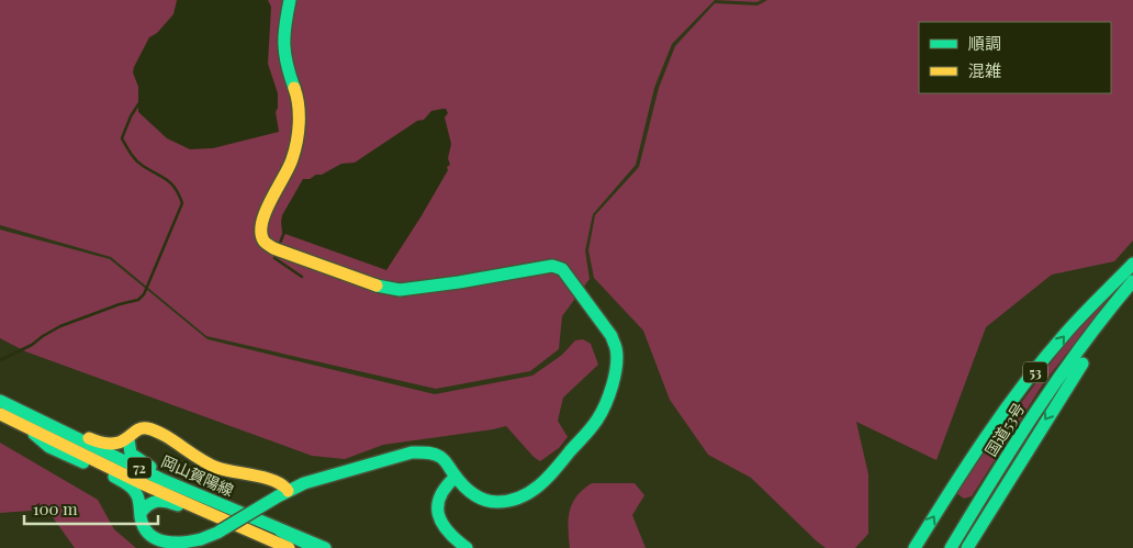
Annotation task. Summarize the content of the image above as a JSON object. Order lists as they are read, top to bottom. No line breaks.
{"streets":{"main road":["53","国道53号","72","岡山賀陽線"]},"crossings":[["72","岡山賀陽線"]],"legend":["順調","混雑"],"scale_bar":"100 m"}
